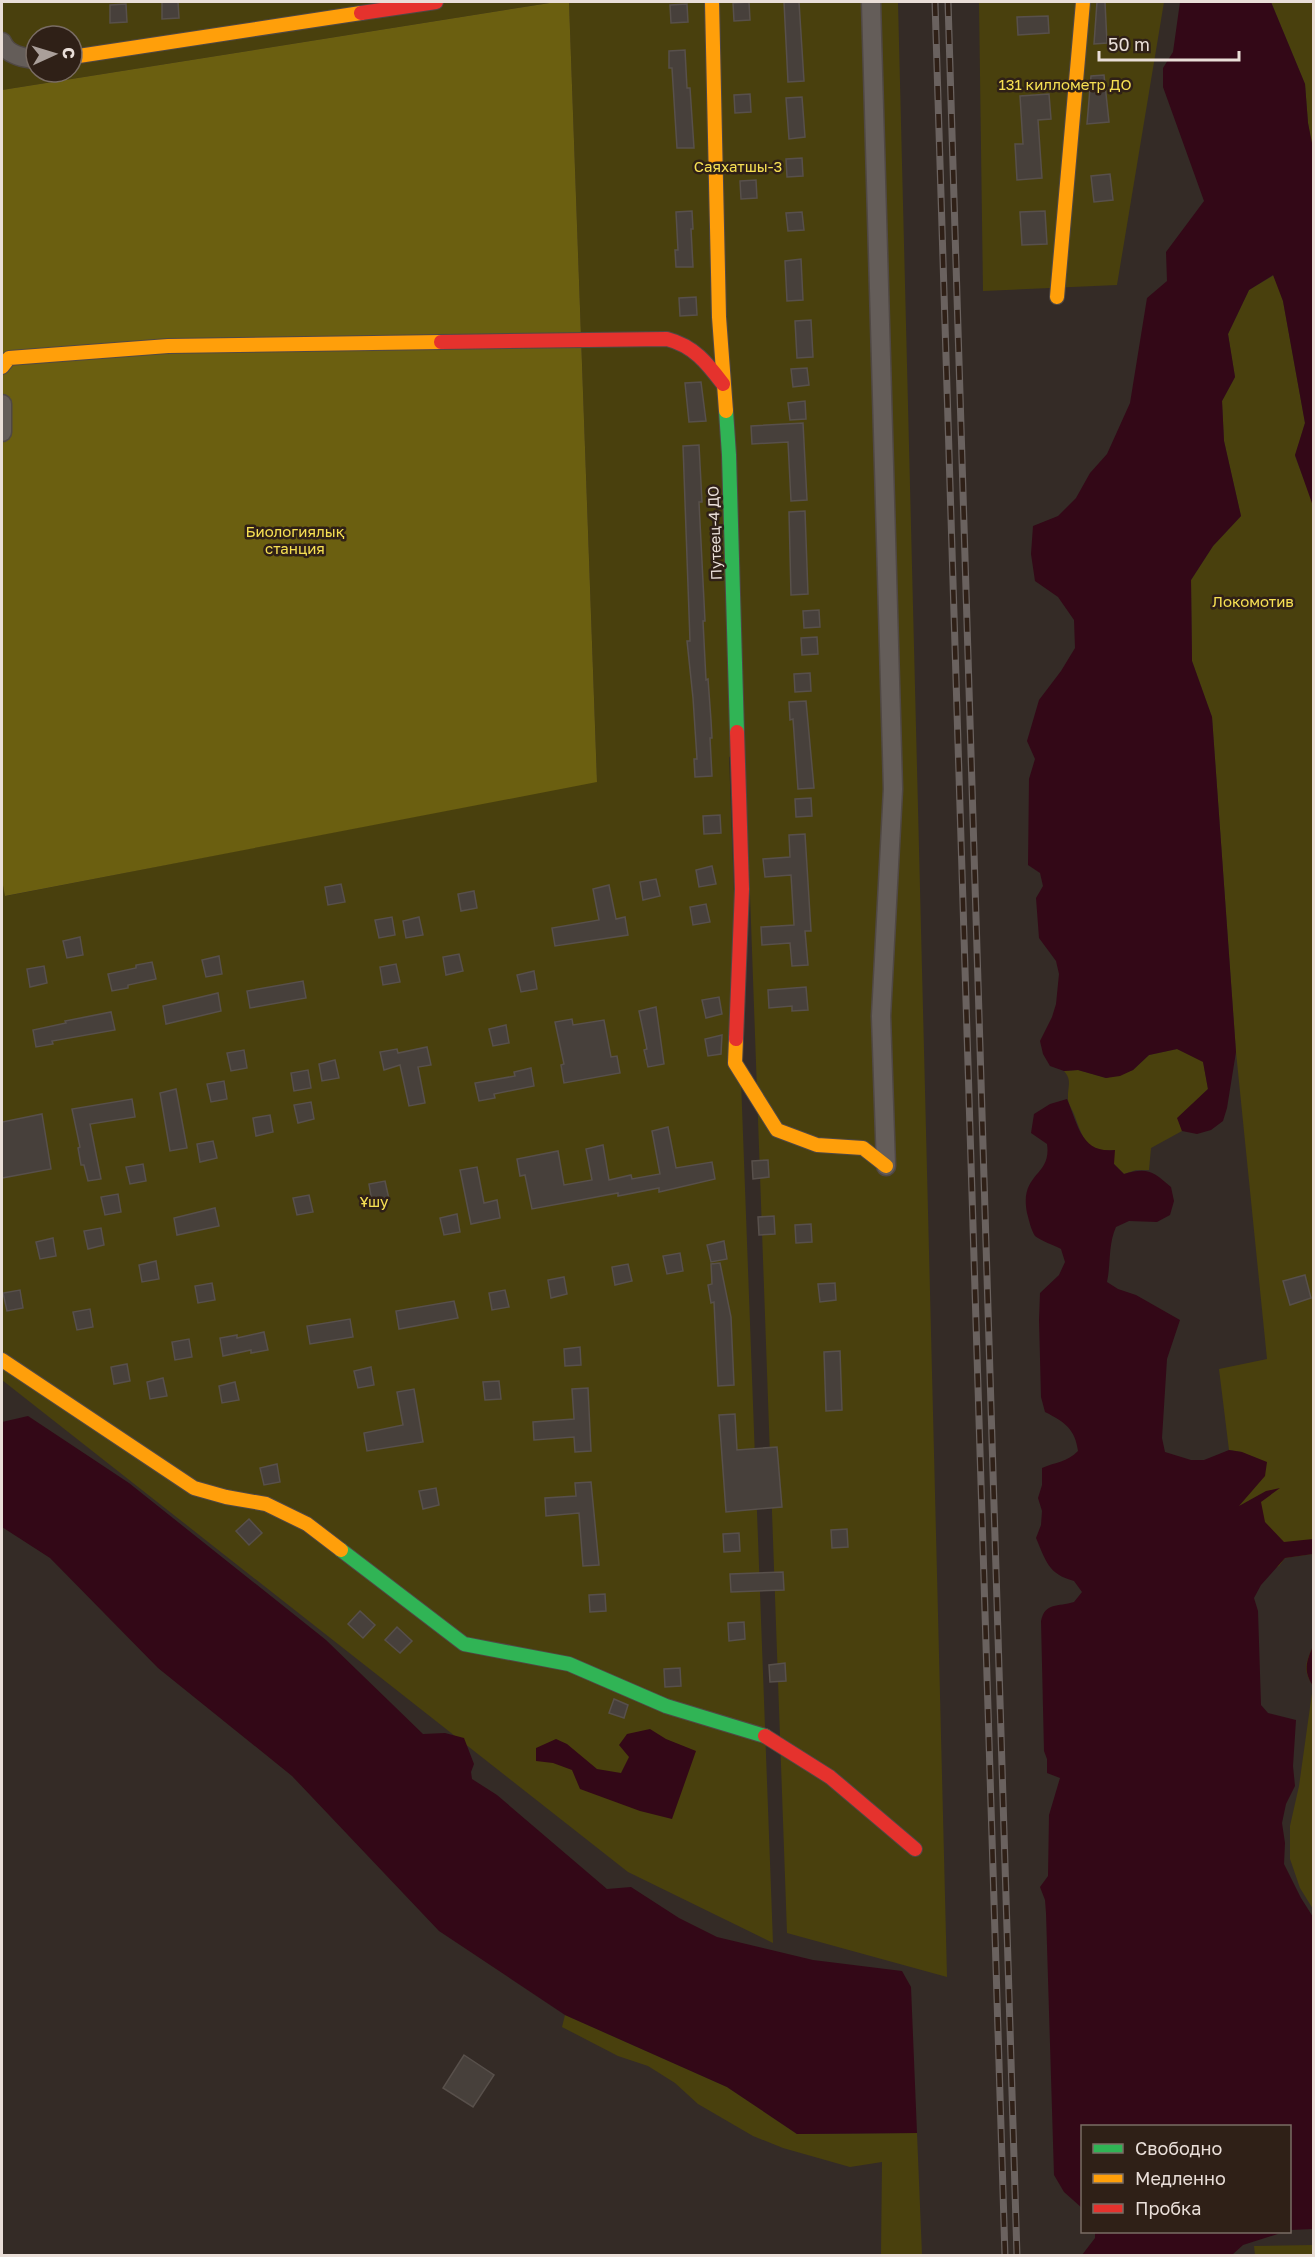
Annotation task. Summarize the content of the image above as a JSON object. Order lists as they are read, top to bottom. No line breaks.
{"streets":{"street":["Путеец-4 ДО"]},"parks":["131 киллометр ДО","Саяхатшы-3","Биологиялық станция","Локомотив","Ұшу"],"legend":["Свободно","Медленно","Пробка"],"scale_bar":"50 m","north":"right"}
